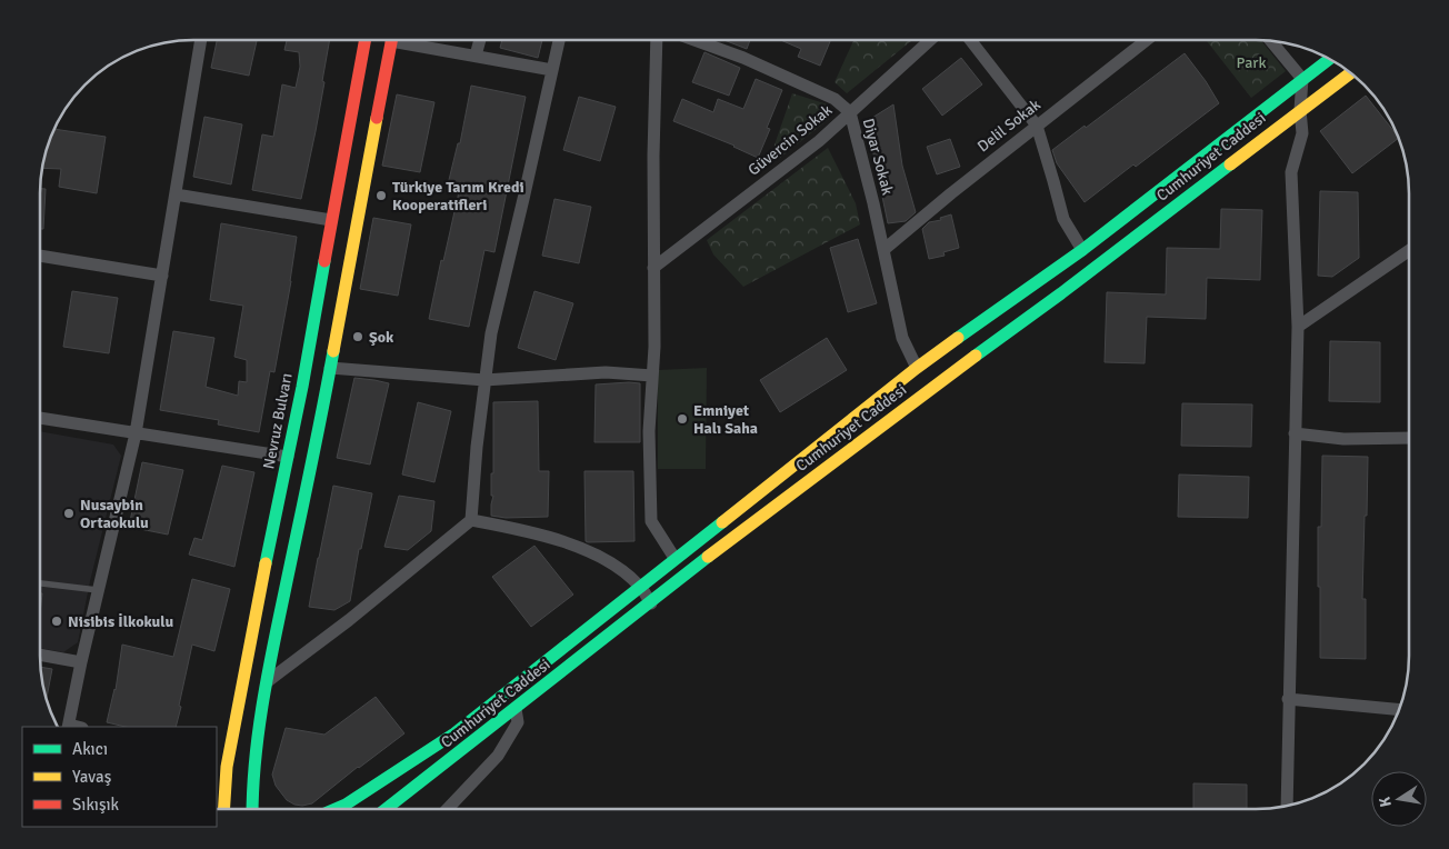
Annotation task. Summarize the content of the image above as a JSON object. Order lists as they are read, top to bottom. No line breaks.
{"streets":{"main road":["Cumhuriyet Caddesi","Nevruz Bulvarı"],"street":["Delil Sokak","Güvercin Sokak","Diyar Sokak"]},"crossings":[["Delil Sokak","Diyar Sokak"],["Güvercin Sokak","Diyar Sokak"]],"parks":["Park"],"places":["Türkiye Tarım Kredi Kooperatifleri","Şok","Emniyet Halı Saha","Nusaybin Ortaokulu","Nisibis İlkokulu"],"legend":["Akıcı","Yavaş","Sıkışık"],"north":"left"}
